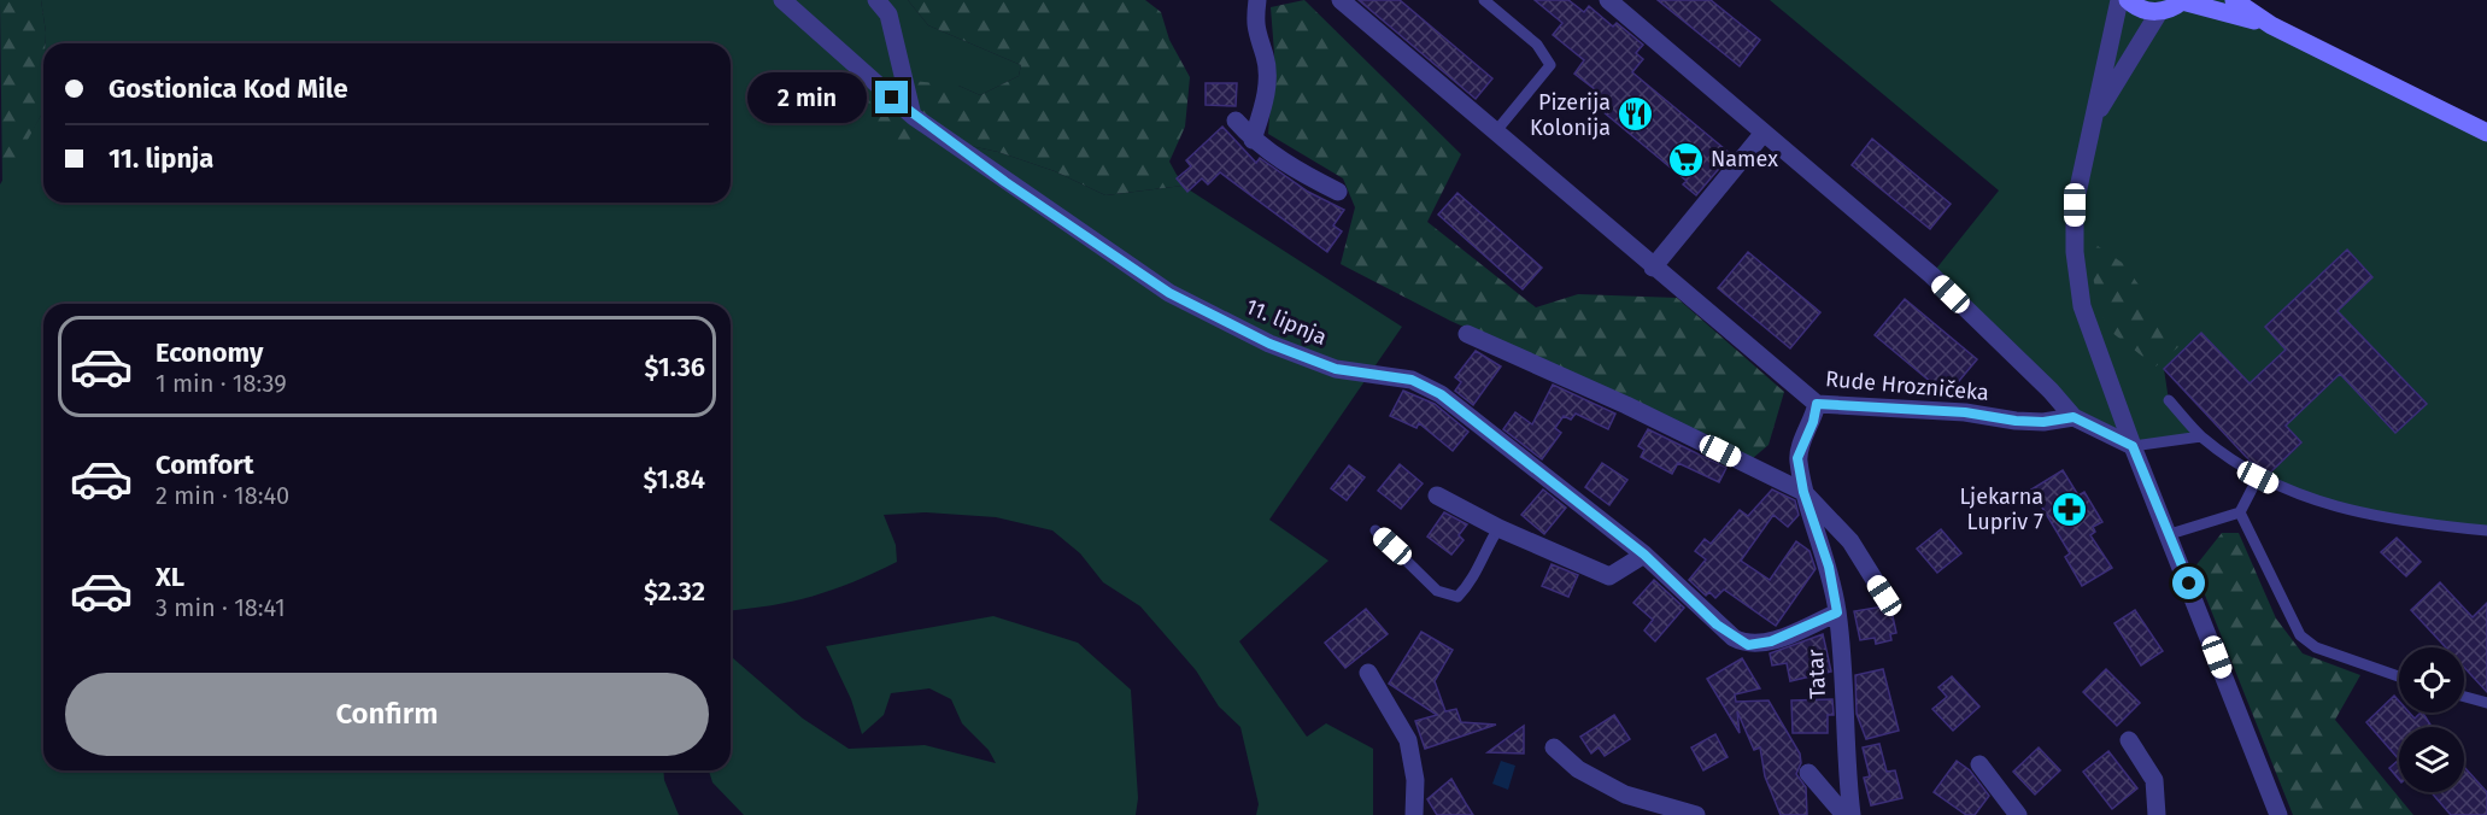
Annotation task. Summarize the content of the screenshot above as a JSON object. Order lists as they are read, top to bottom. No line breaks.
{"streets":{"street":["11. lipnja","Rude Hrozničeka","Tatar"]},"crossings":[["11. lipnja","Tatar"],["Rude Hrozničeka","Tatar"]],"places":{"restaurant":["Pizerija Kolonija"],"supermarket":["Namex"],"pharmacy":["Ljekarna Lupriv 7"]},"page":{"banner":["Gostionica Kod Mile","11. lipnja"],"bubble":"2 min","list":[{"name":"Economy","note":"1 min · 18:39","value":"$1.36"},{"name":"Comfort","note":"2 min · 18:40","value":"$1.84"},{"name":"XL","note":"3 min · 18:41","value":"$2.32"}],"buttons":"Confirm"}}
